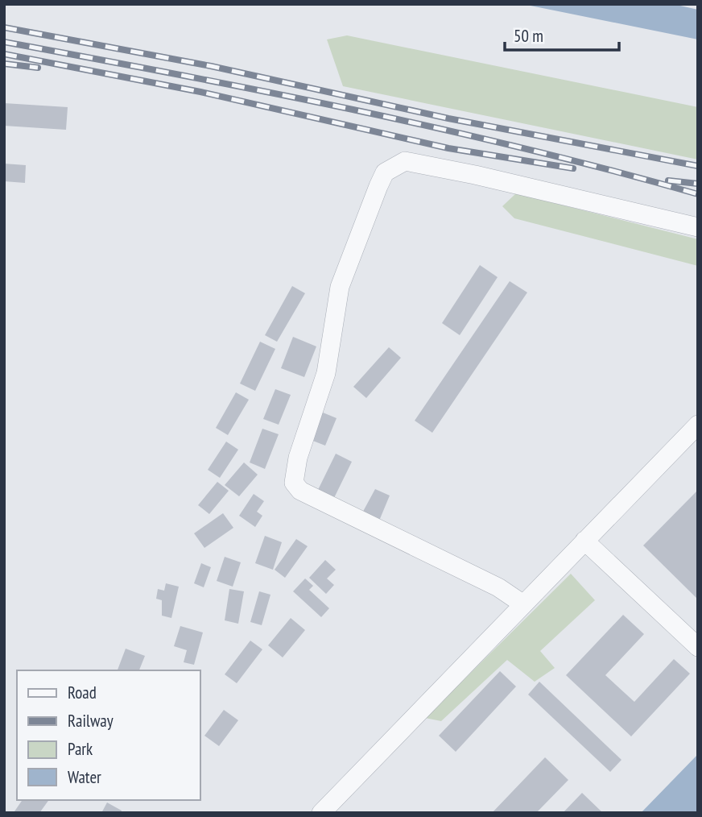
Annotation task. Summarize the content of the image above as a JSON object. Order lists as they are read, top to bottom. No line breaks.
{"legend":["Road","Railway","Park","Water"],"scale_bar":"50 m"}
